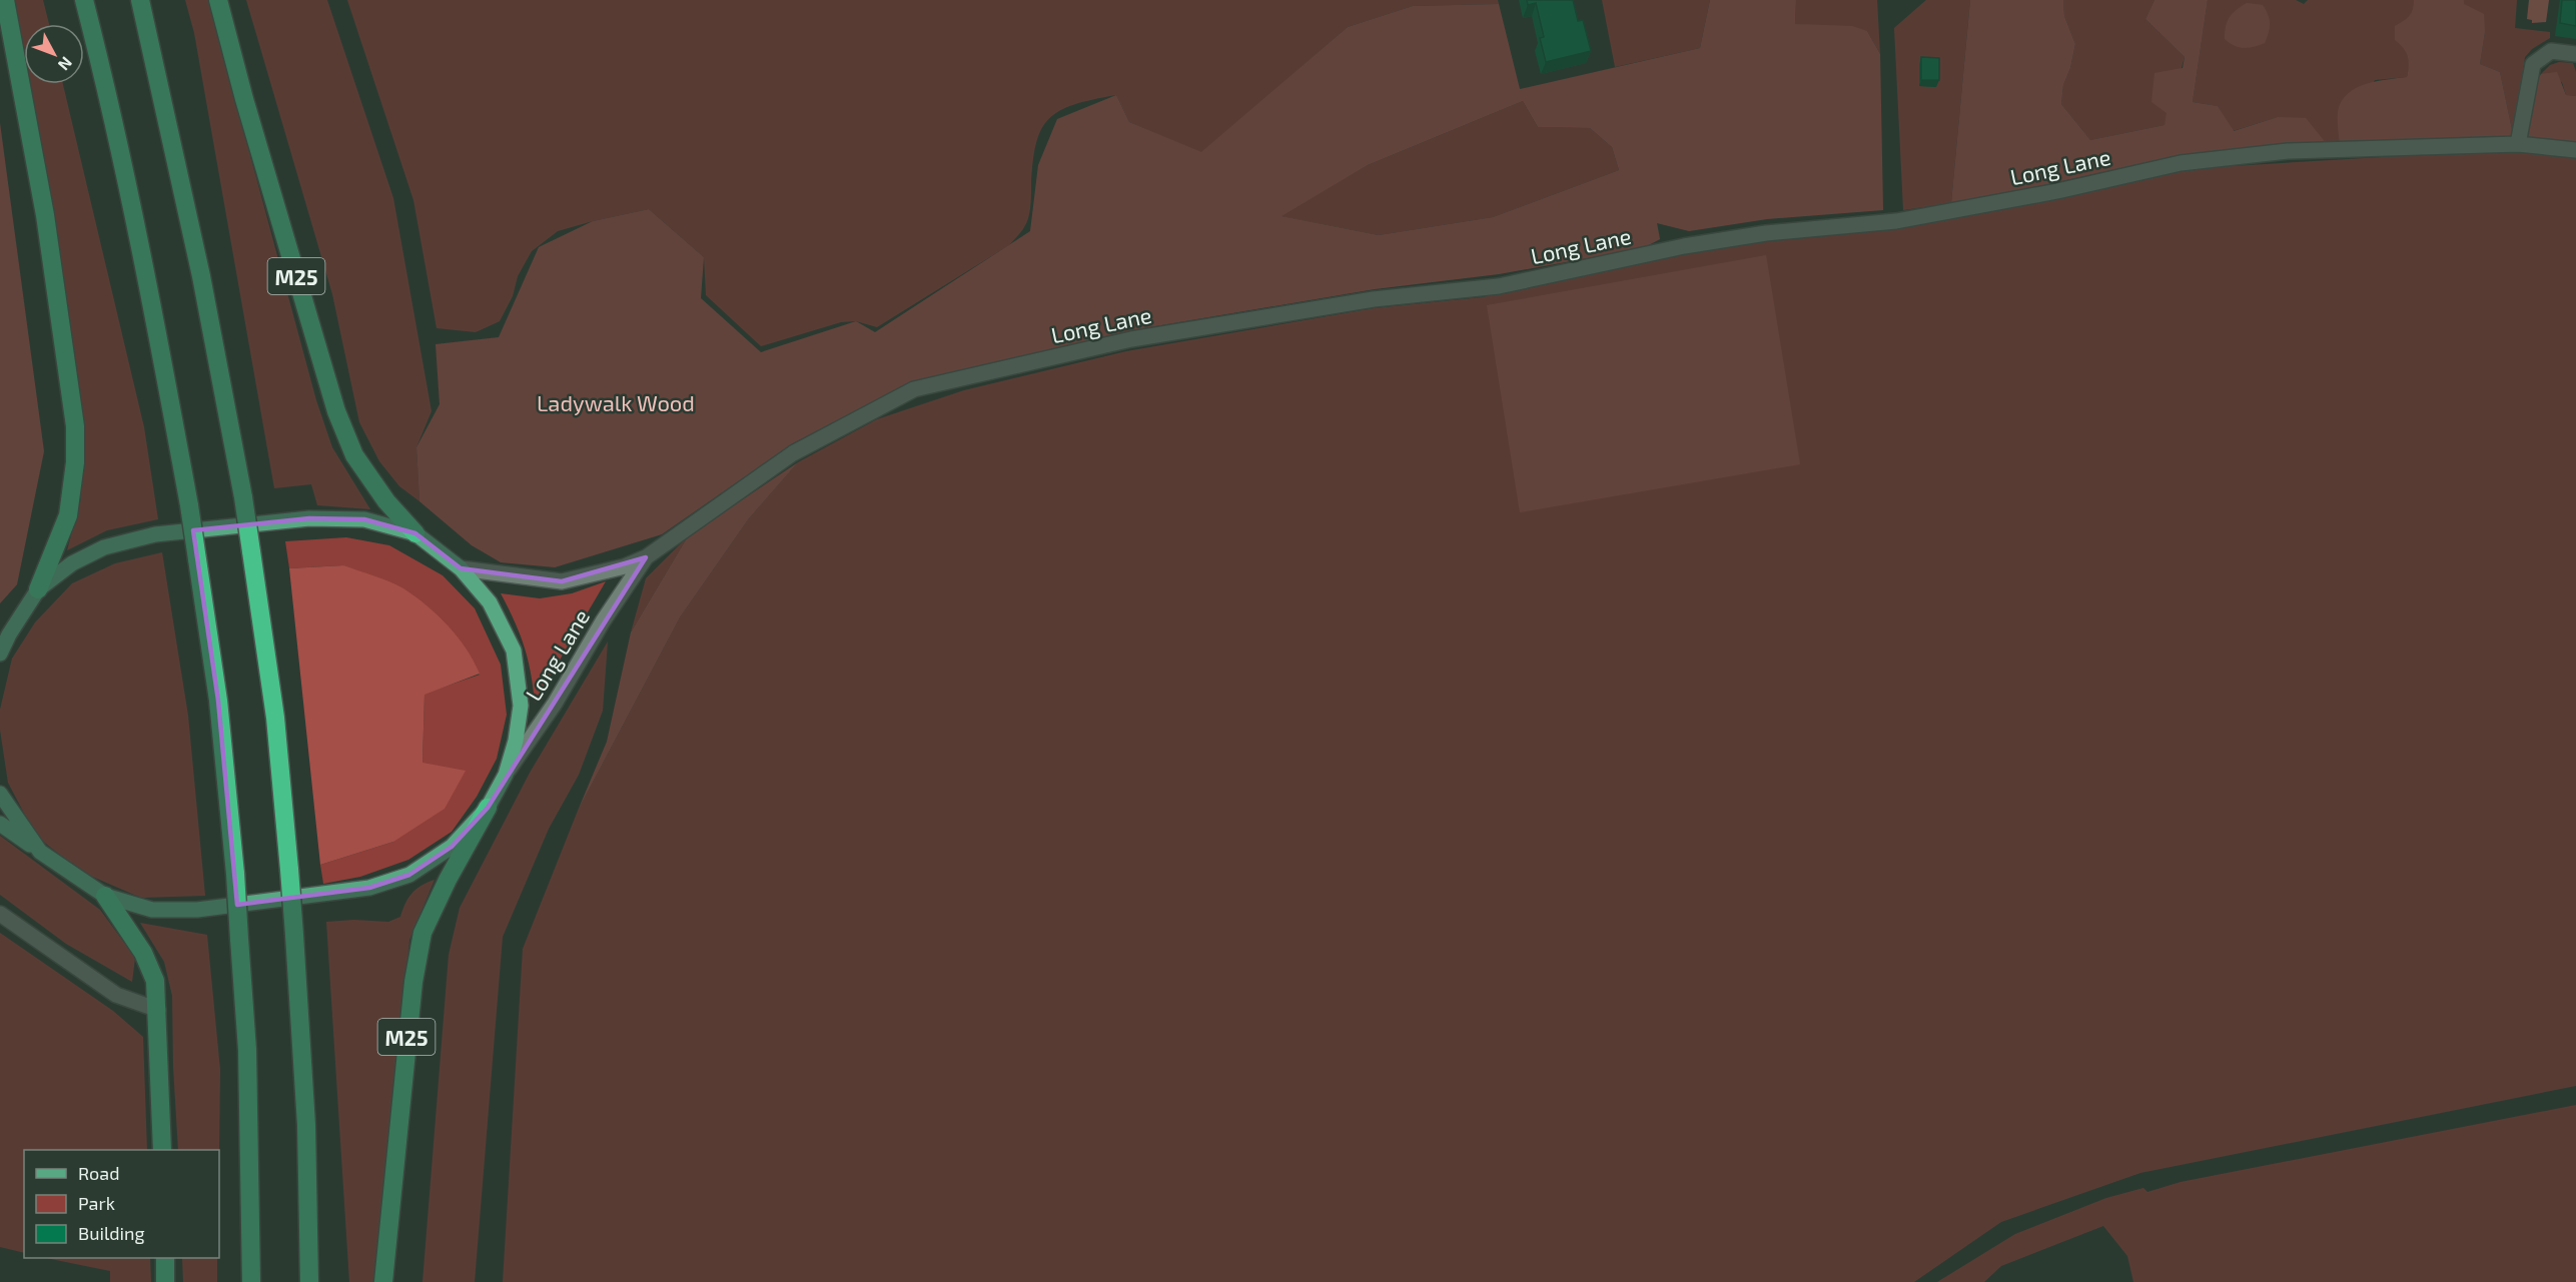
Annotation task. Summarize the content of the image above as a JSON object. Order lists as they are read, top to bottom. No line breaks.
{"streets":{"highway":["M25"],"street":["Long Lane"]},"parks":["Ladywalk Wood"],"legend":["Road","Park","Building"],"north":"bottom right"}
